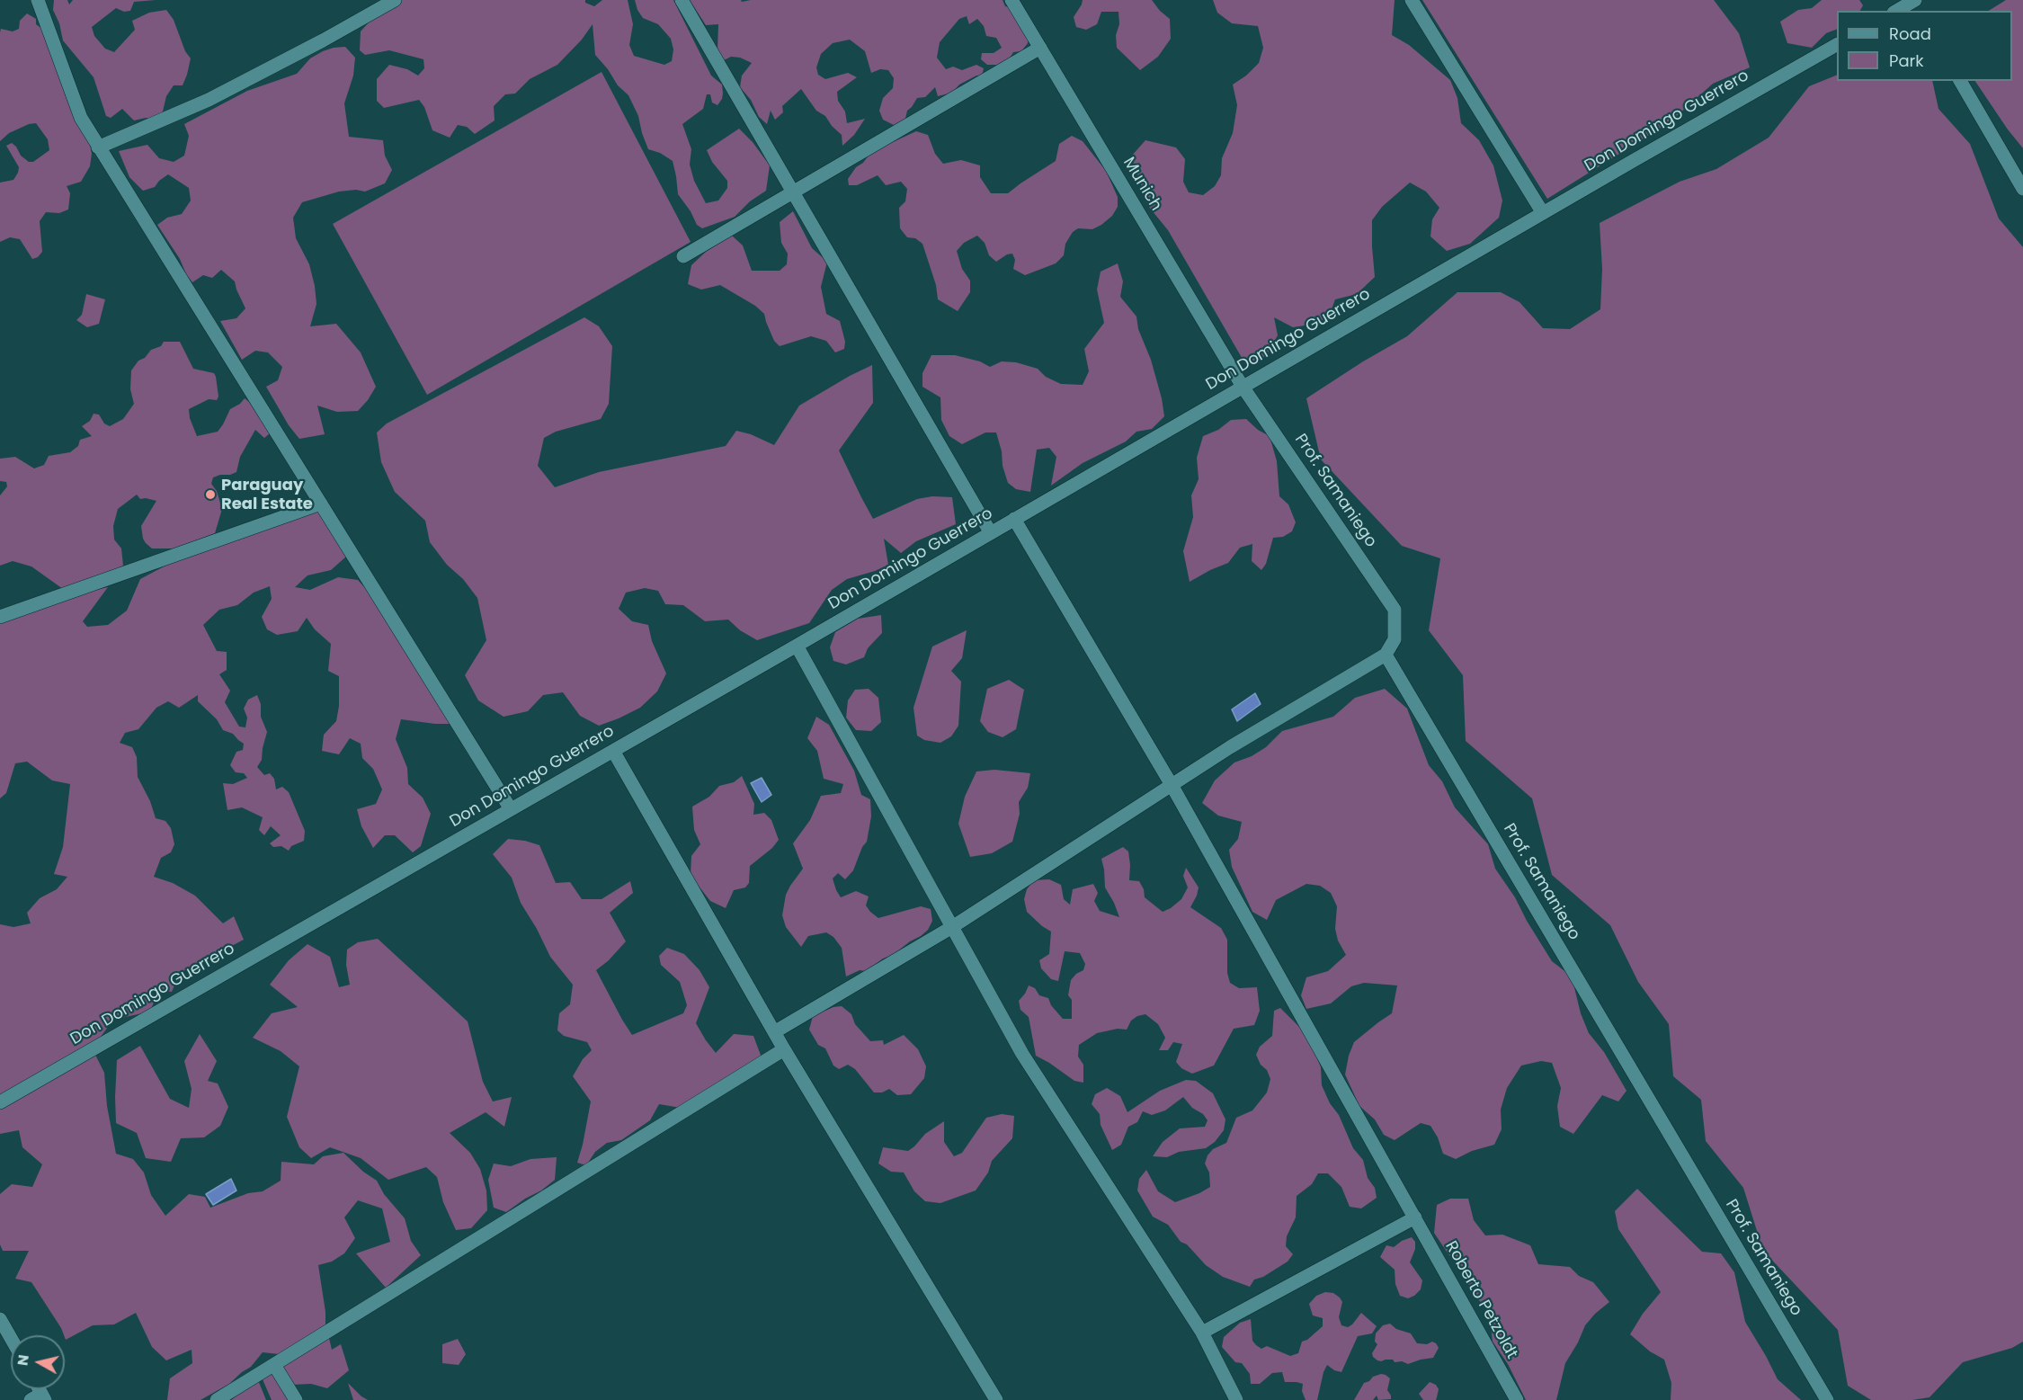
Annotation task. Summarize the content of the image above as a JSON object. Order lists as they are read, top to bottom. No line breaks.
{"streets":{"street":["Don Domingo Guerrero","Munich","Prof. Samaniego","Roberto Petzoldt"]},"crossings":[["Don Domingo Guerrero","Munich"],["Don Domingo Guerrero","Prof. Samaniego"],["Don Domingo Guerrero","Roberto Petzoldt"],["Munich","Prof. Samaniego"]],"places":["Paraguay Real Estate"],"legend":["Road","Park"],"north":"left"}
